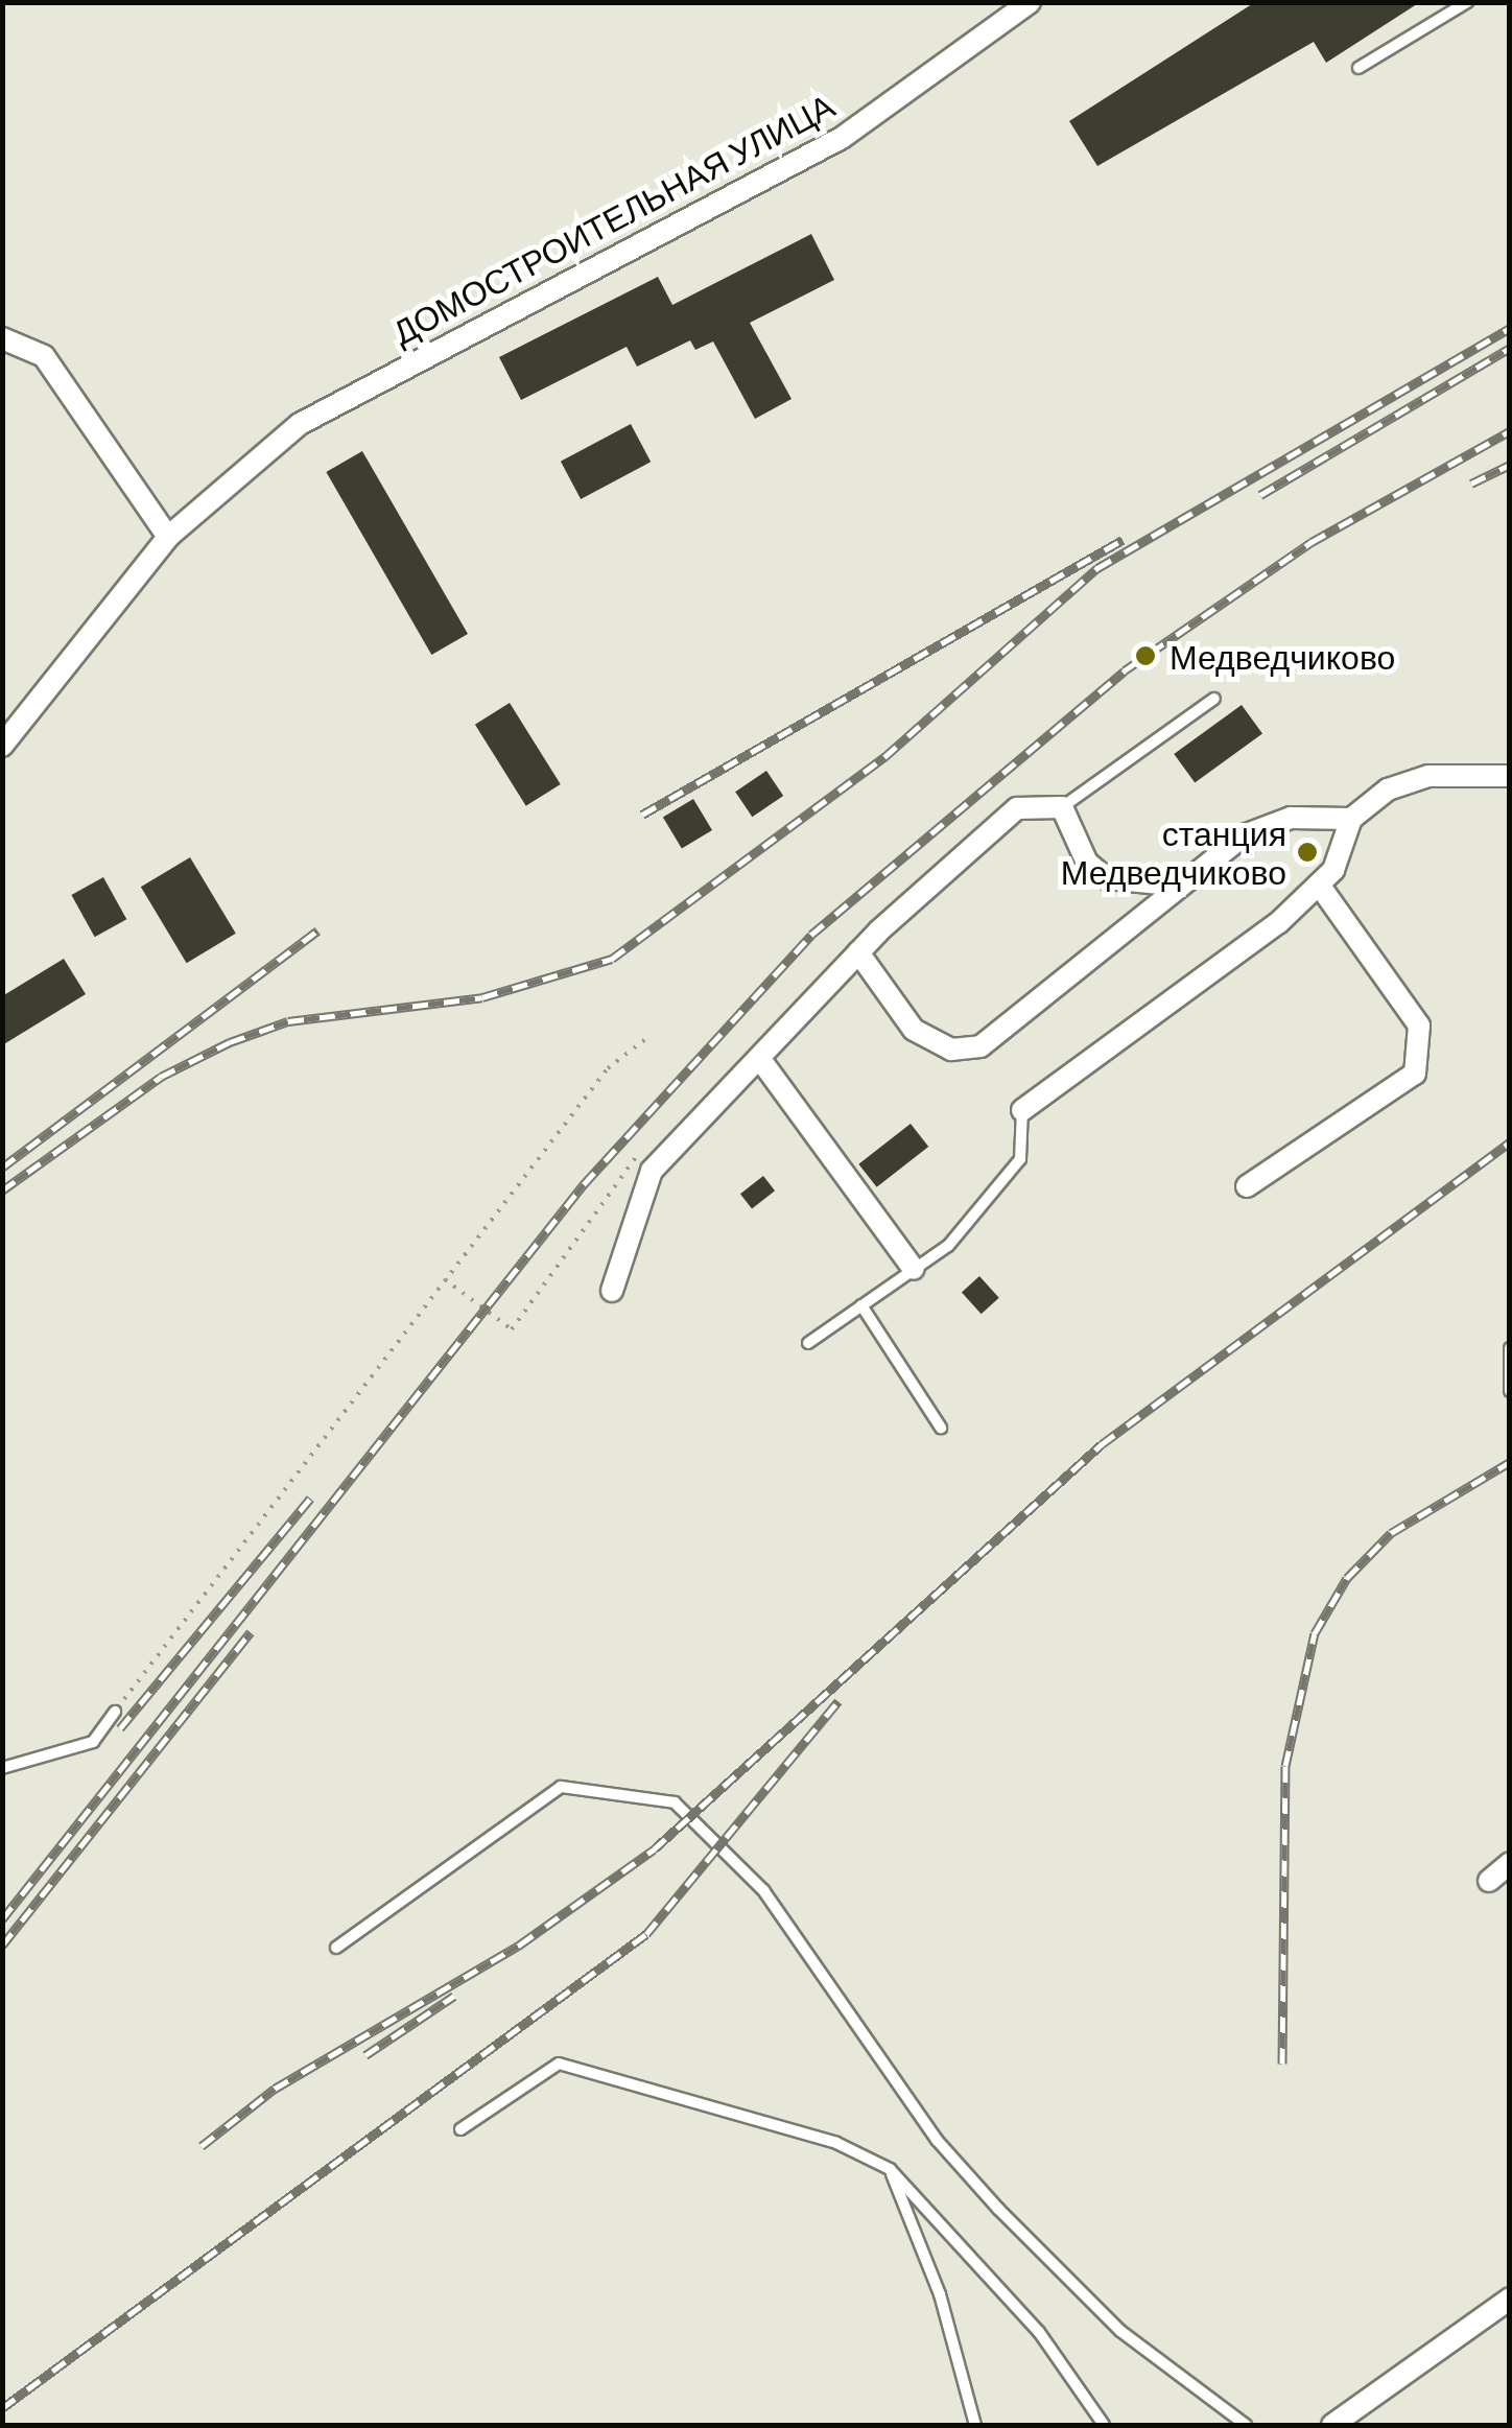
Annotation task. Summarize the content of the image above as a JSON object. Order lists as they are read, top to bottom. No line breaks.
{"streets":{"street":["ДОМОСТРОИТЕЛЬНАЯ УЛИЦА"]},"places":["Медведчиково","станция Медведчиково"]}
